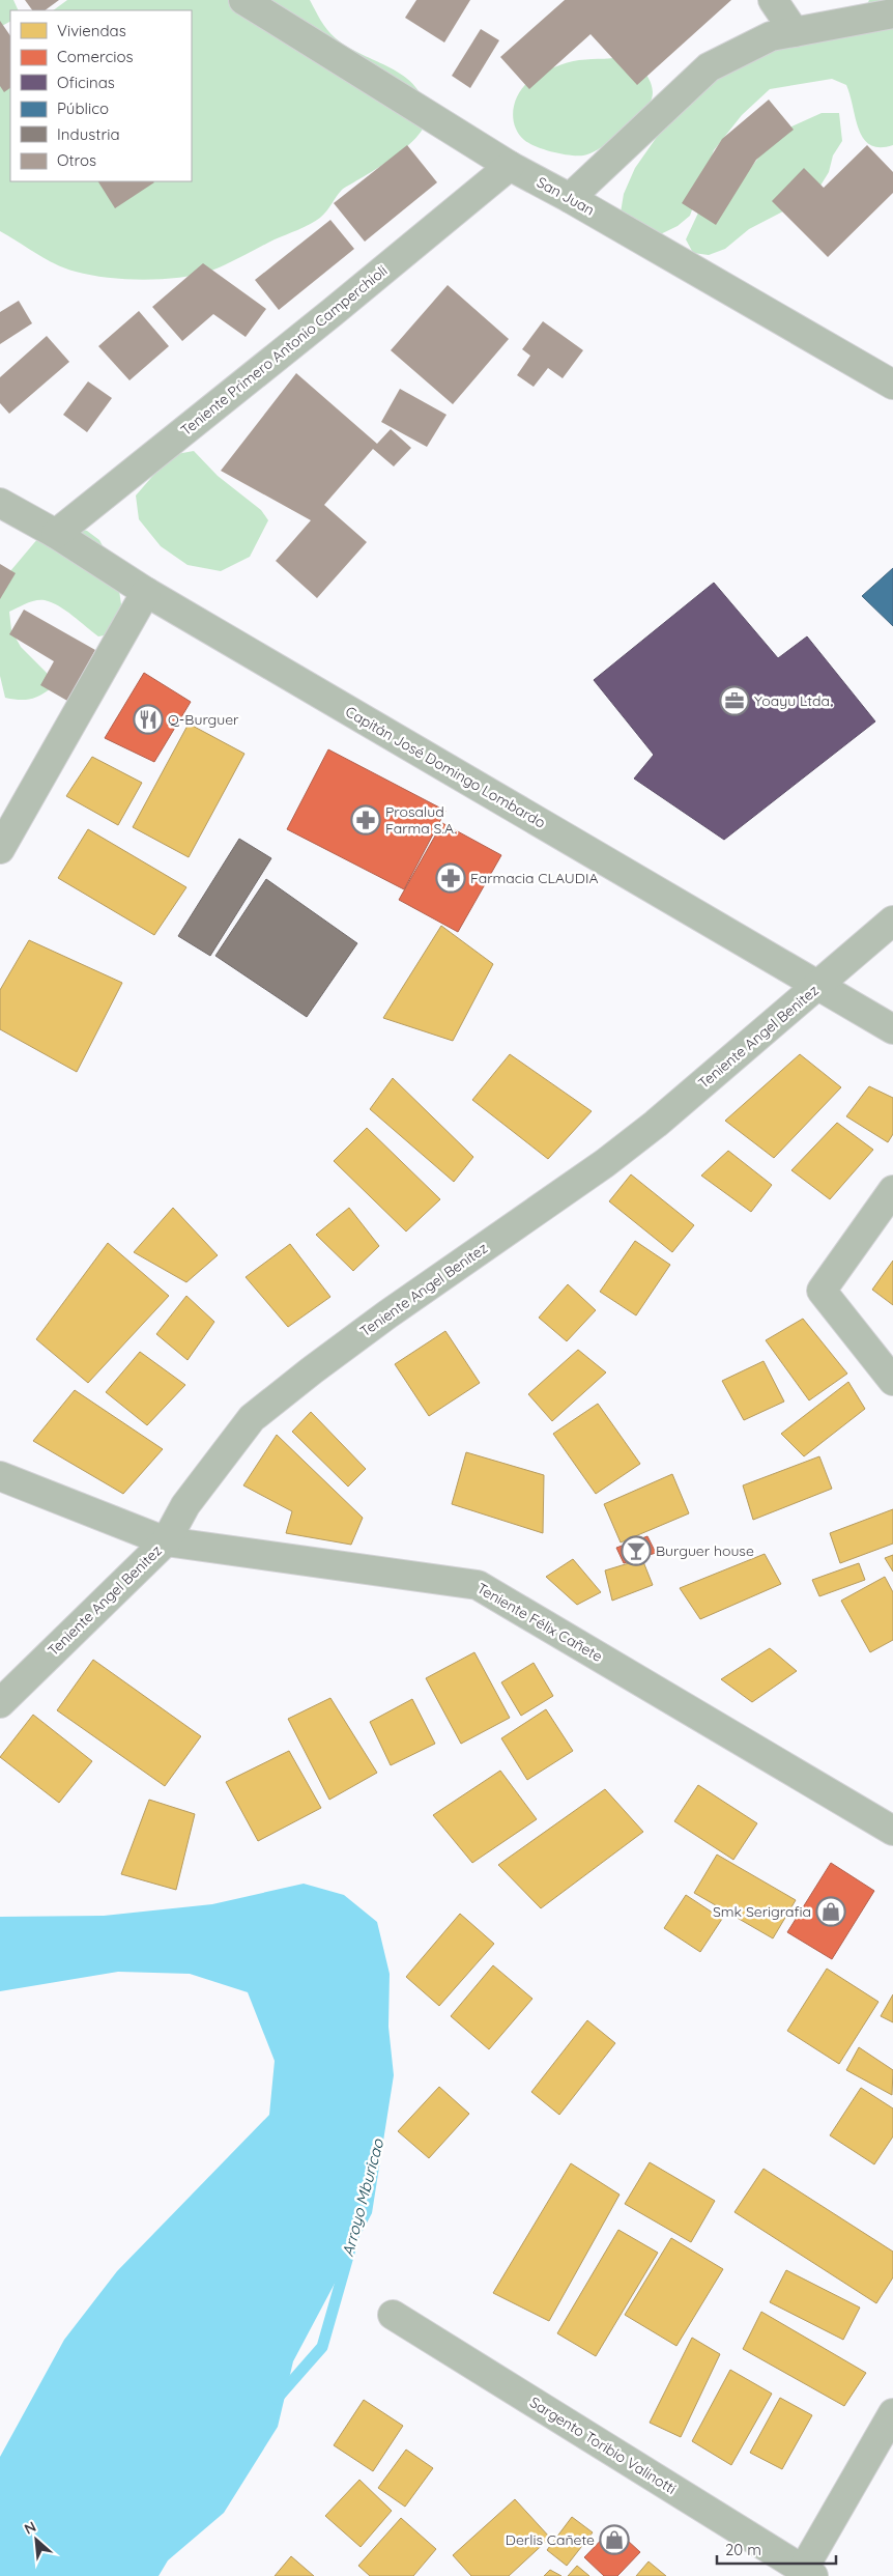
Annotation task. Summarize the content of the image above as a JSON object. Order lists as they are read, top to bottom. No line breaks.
{"streets":{"street":["San Juan","Teniente Primero Antonio Camperchioli","Capitán José Domingo Lombardo","Teniente Angel Benitez","Teniente Félix Cañete","Sargento Toribio Valinotti"]},"crossings":[["San Juan","Teniente Primero Antonio Camperchioli"],["Teniente Primero Antonio Camperchioli","Capitán José Domingo Lombardo"],["Capitán José Domingo Lombardo","Teniente Angel Benitez"],["Teniente Angel Benitez","Teniente Félix Cañete"]],"water":["Arroyo Mburicao"],"places":{"office":["Yoayu Ltda."],"restaurant":["Q-Burguer"],"pharmacy":["Prosalud Farma S.A.","Farmacia CLAUDIA"],"bar":["Burguer house"],"shop":["Smk Serigrafia","Derlis Cañete"]},"legend":["Viviendas","Comercios","Oficinas","Público","Industria","Otros"],"scale_bar":"20 m","north":"top left"}
